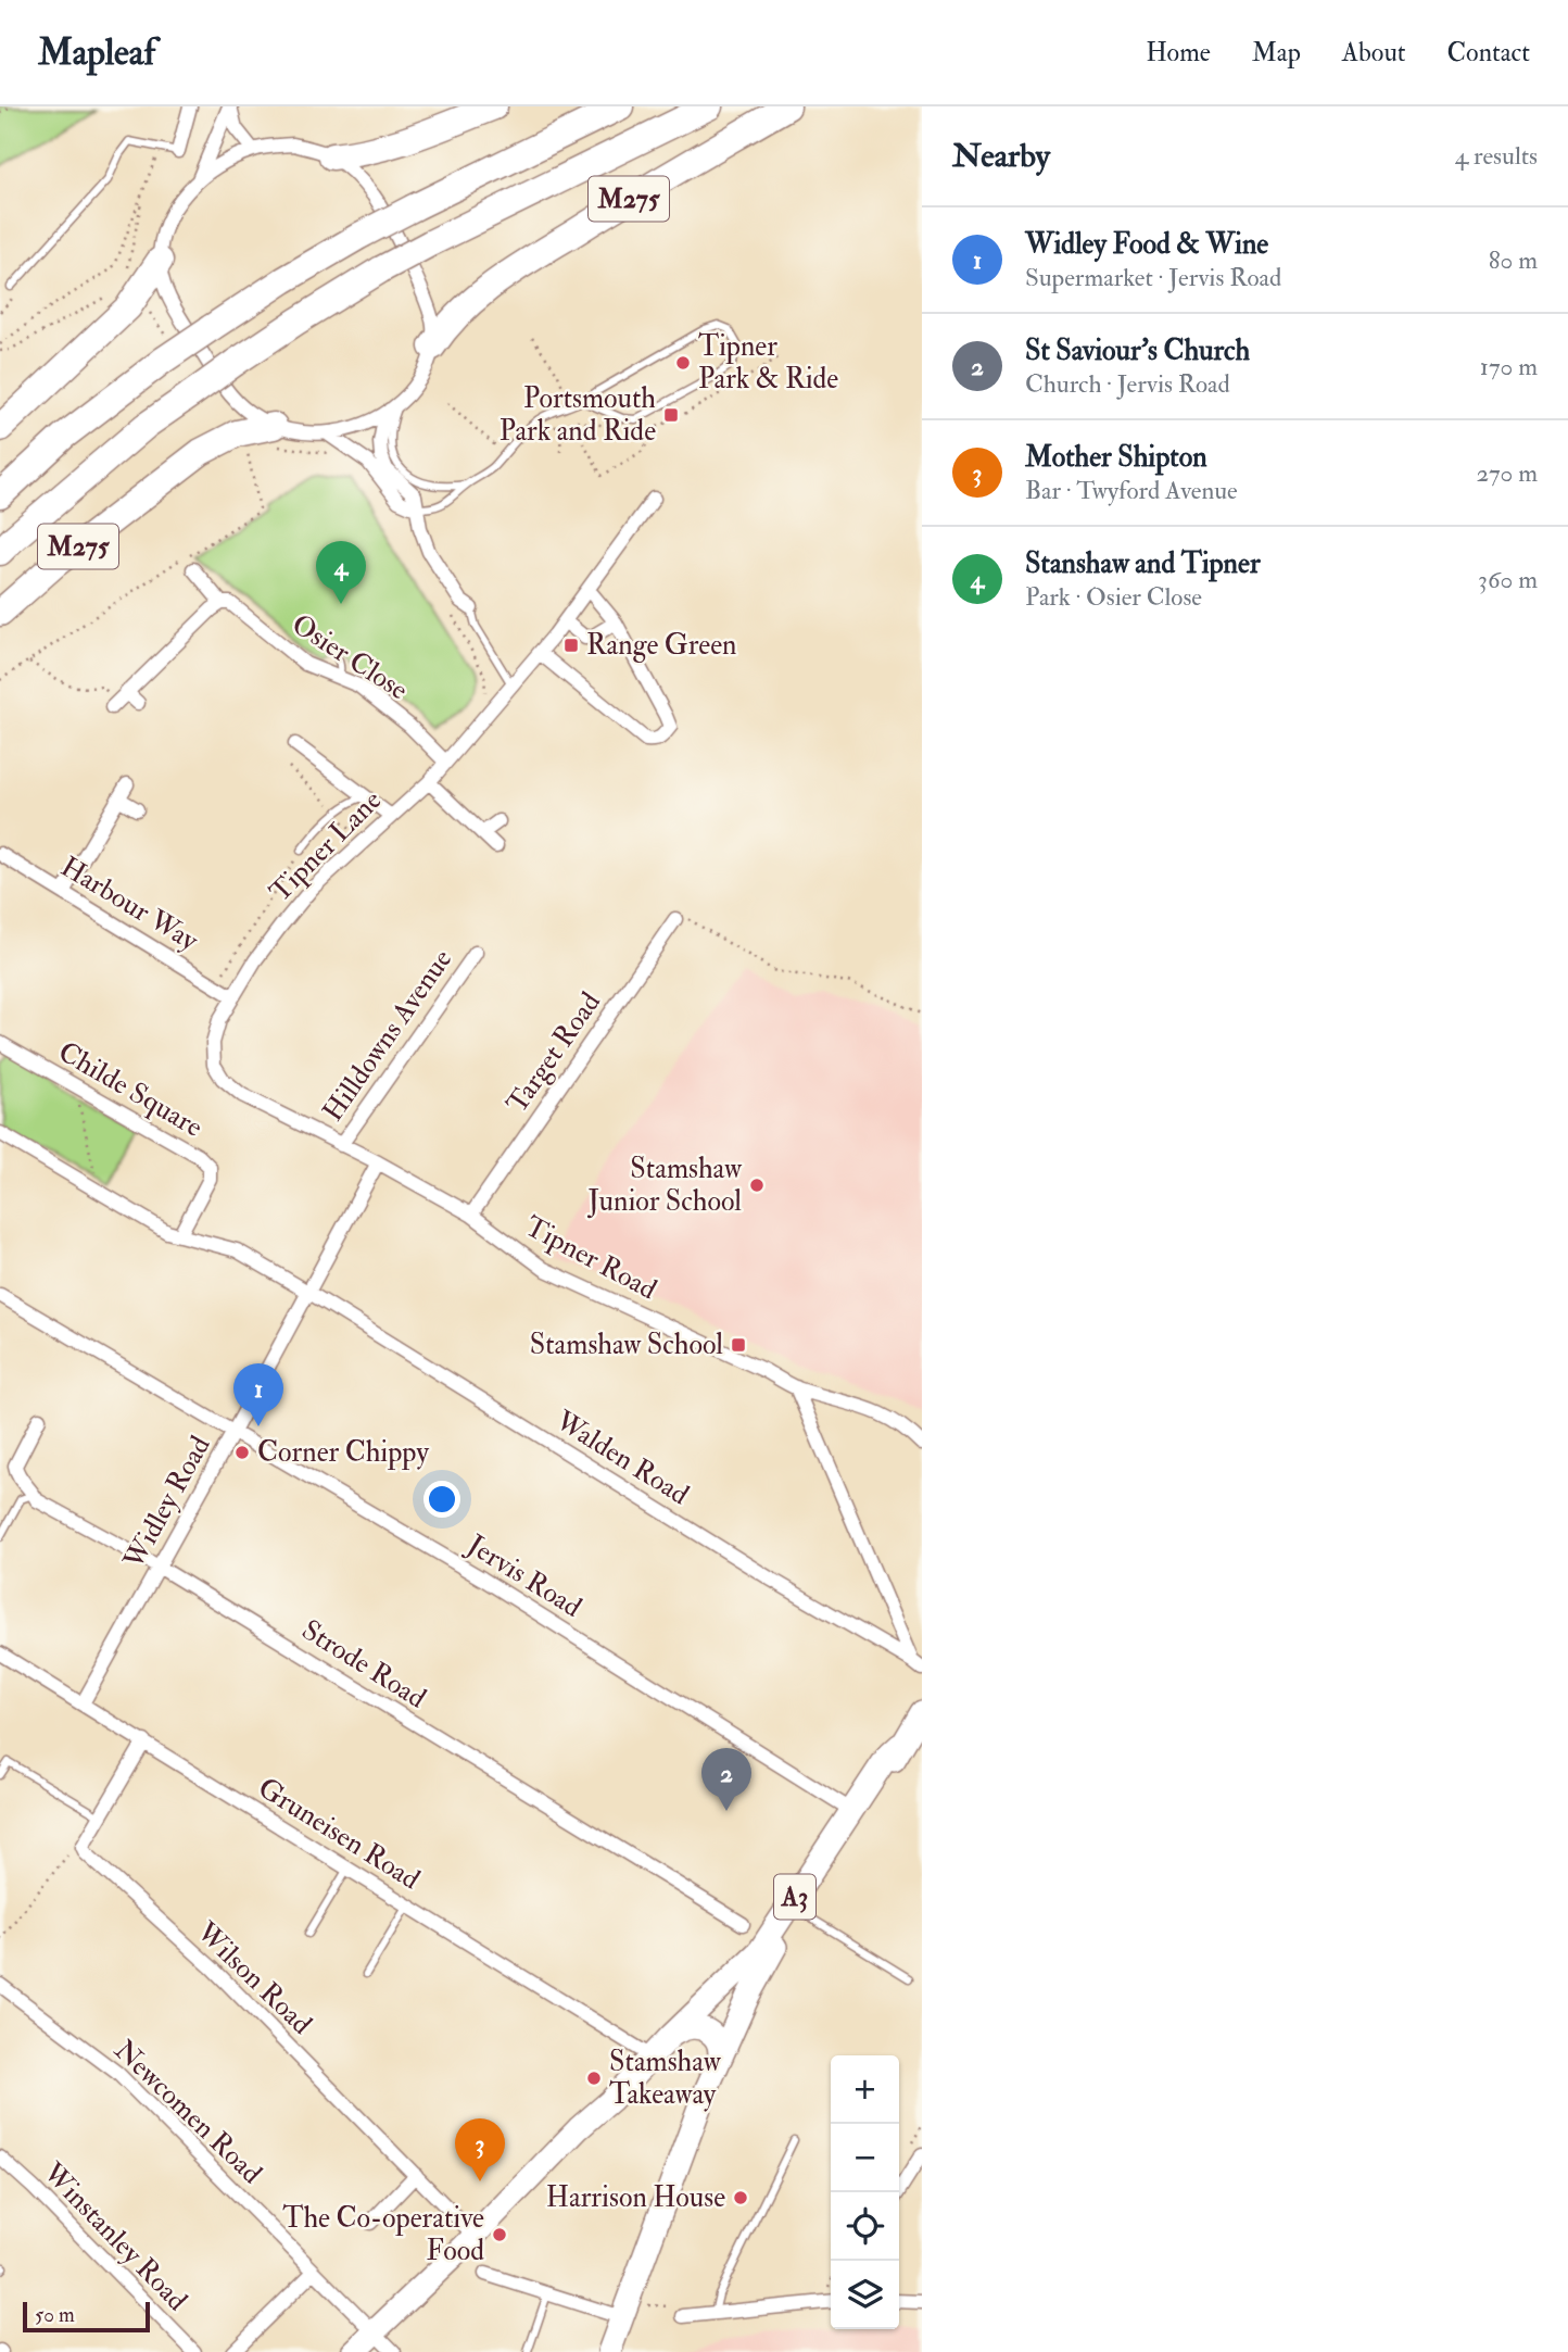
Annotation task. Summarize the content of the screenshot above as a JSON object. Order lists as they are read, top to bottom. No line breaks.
{"streets":{"highway":["M275"],"main road":["A3"],"street":["Osier Close","Tipner Lane","Harbour Way","Hilldowns Avenue","Target Road","Childe Square","Tipner Road","Walden Road","Widley Road","Jervis Road","Strode Road","Gruneisen Road","Wilson Road","Newcomen Road","Winstanley Road"]},"crossings":[["Osier Close","Tipner Lane"],["Tipner Lane","Harbour Way"],["Tipner Lane","Tipner Road"],["Hilldowns Avenue","Tipner Road"],["Target Road","Tipner Road"],["Tipner Road","Widley Road"],["Walden Road","Widley Road"],["Widley Road","Jervis Road"],["Widley Road","Strode Road"],["Widley Road","Gruneisen Road"],["Jervis Road","A3"],["Gruneisen Road","A3"],["Gruneisen Road","Wilson Road"],["A3","Wilson Road"],["A3","Newcomen Road"]],"places":{"other":["Tipner Park & Ride","Stamshaw Junior School","Corner Chippy","Stamshaw Takeaway","Harrison House","The Co-operative Food"],"transit":["Portsmouth Park and Ride","Range Green","Stamshaw School"]},"scale_bar":"50 m","page":{"header":"Mapleaf","nav":["Home","Map","About","Contact"],"heading":["Nearby","4 results"],"list":[{"mark":"1","name":"Widley Food & Wine","note":"Supermarket · Jervis Road","value":"80 m"},{"mark":"2","name":"St Saviour's Church","note":"Church · Jervis Road","value":"170 m"},{"mark":"3","name":"Mother Shipton","note":"Bar · Twyford Avenue","value":"270 m"},{"mark":"4","name":"Stanshaw and Tipner","note":"Park · Osier Close","value":"360 m"}],"pins":["4","1","2","3"],"map_buttons":["+","−"],"scale":"50 m"}}
